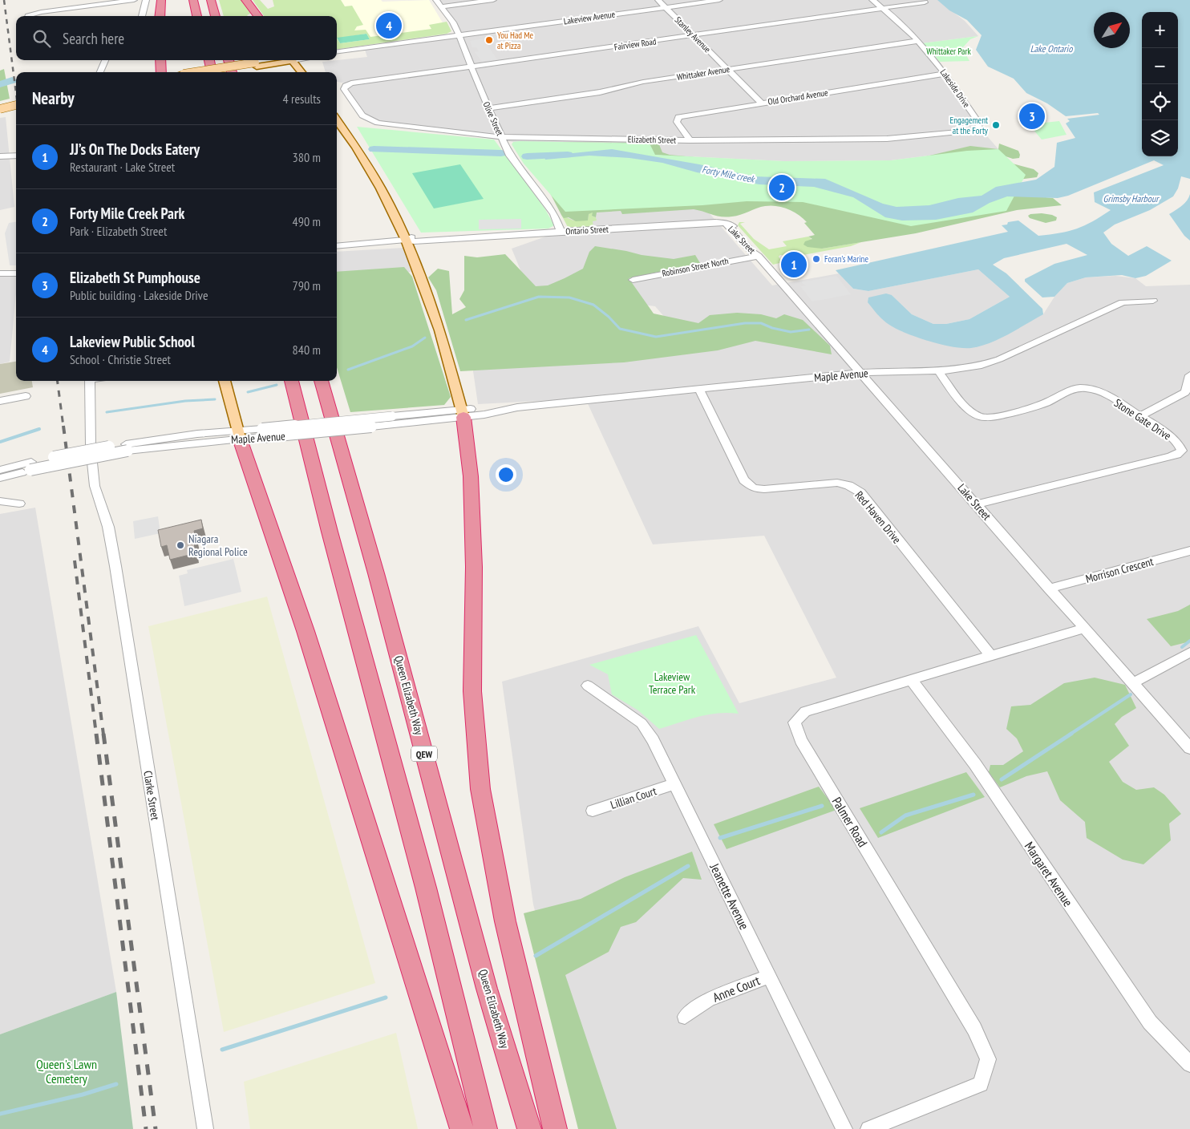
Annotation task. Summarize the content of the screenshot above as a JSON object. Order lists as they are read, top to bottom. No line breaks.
{"streets":{"highway":["Queen Elizabeth Way","QEW"],"street":["Lakeview Avenue","Stanley Avenue","Fairview Road","Whittaker Avenue","Lakeside Drive","Old Orchard Avenue","Olive Street","Elizabeth Street","Ontario Street","Lake Street","Robinson Street North","Maple Avenue","Stone Gate Drive","Red Haven Drive","Morrison Crescent","Clarke Street","Lillian Court","Palmer Road","Margaret Avenue","Jeanette Avenue","Anne Court"]},"crossings":[["Lakeview Avenue","Stanley Avenue"],["Lakeview Avenue","Olive Street"],["Stanley Avenue","Fairview Road"],["Stanley Avenue","Whittaker Avenue"],["Stanley Avenue","Old Orchard Avenue"],["Fairview Road","Lakeside Drive"],["Fairview Road","Olive Street"],["Fairview Road","Elizabeth Street"],["Whittaker Avenue","Lakeside Drive"],["Whittaker Avenue","Olive Street"],["Lakeside Drive","Old Orchard Avenue"],["Lakeside Drive","Elizabeth Street"],["Old Orchard Avenue","Elizabeth Street"],["Olive Street","Elizabeth Street"],["Olive Street","Ontario Street"],["Ontario Street","Lake Street"],["Lake Street","Robinson Street North"],["Lake Street","Maple Avenue"],["Lake Street","Stone Gate Drive"],["Lake Street","Morrison Crescent"],["Lake Street","Palmer Road"],["Maple Avenue","Stone Gate Drive"],["Maple Avenue","Red Haven Drive"],["Red Haven Drive","Palmer Road"],["Lillian Court","Jeanette Avenue"],["Palmer Road","Margaret Avenue"],["Jeanette Avenue","Anne Court"]],"water":["Lake Ontario","Forty Mile creek","Grimsby Harbour"],"parks":["Whittaker Park","Lakeview Terrace Park","Queen's Lawn Cemetery"],"places":["You Had Me at Pizza","Engagement at the Forty","Foran’s Marine","Niagara Regional Police"],"north":"top right","page":{"pins":["4","3","2","1"],"map_buttons":["+","−"],"search":"Search here","heading":["Nearby","4 results"],"list":[{"mark":"1","name":"JJ’s On The Docks Eatery","note":"Restaurant · Lake Street","value":"380 m"},{"mark":"2","name":"Forty Mile Creek Park","note":"Park · Elizabeth Street","value":"490 m"},{"mark":"3","name":"Elizabeth St Pumphouse","note":"Public building · Lakeside Drive","value":"790 m"},{"mark":"4","name":"Lakeview Public School","note":"School · Christie Street","value":"840 m"}]}}
